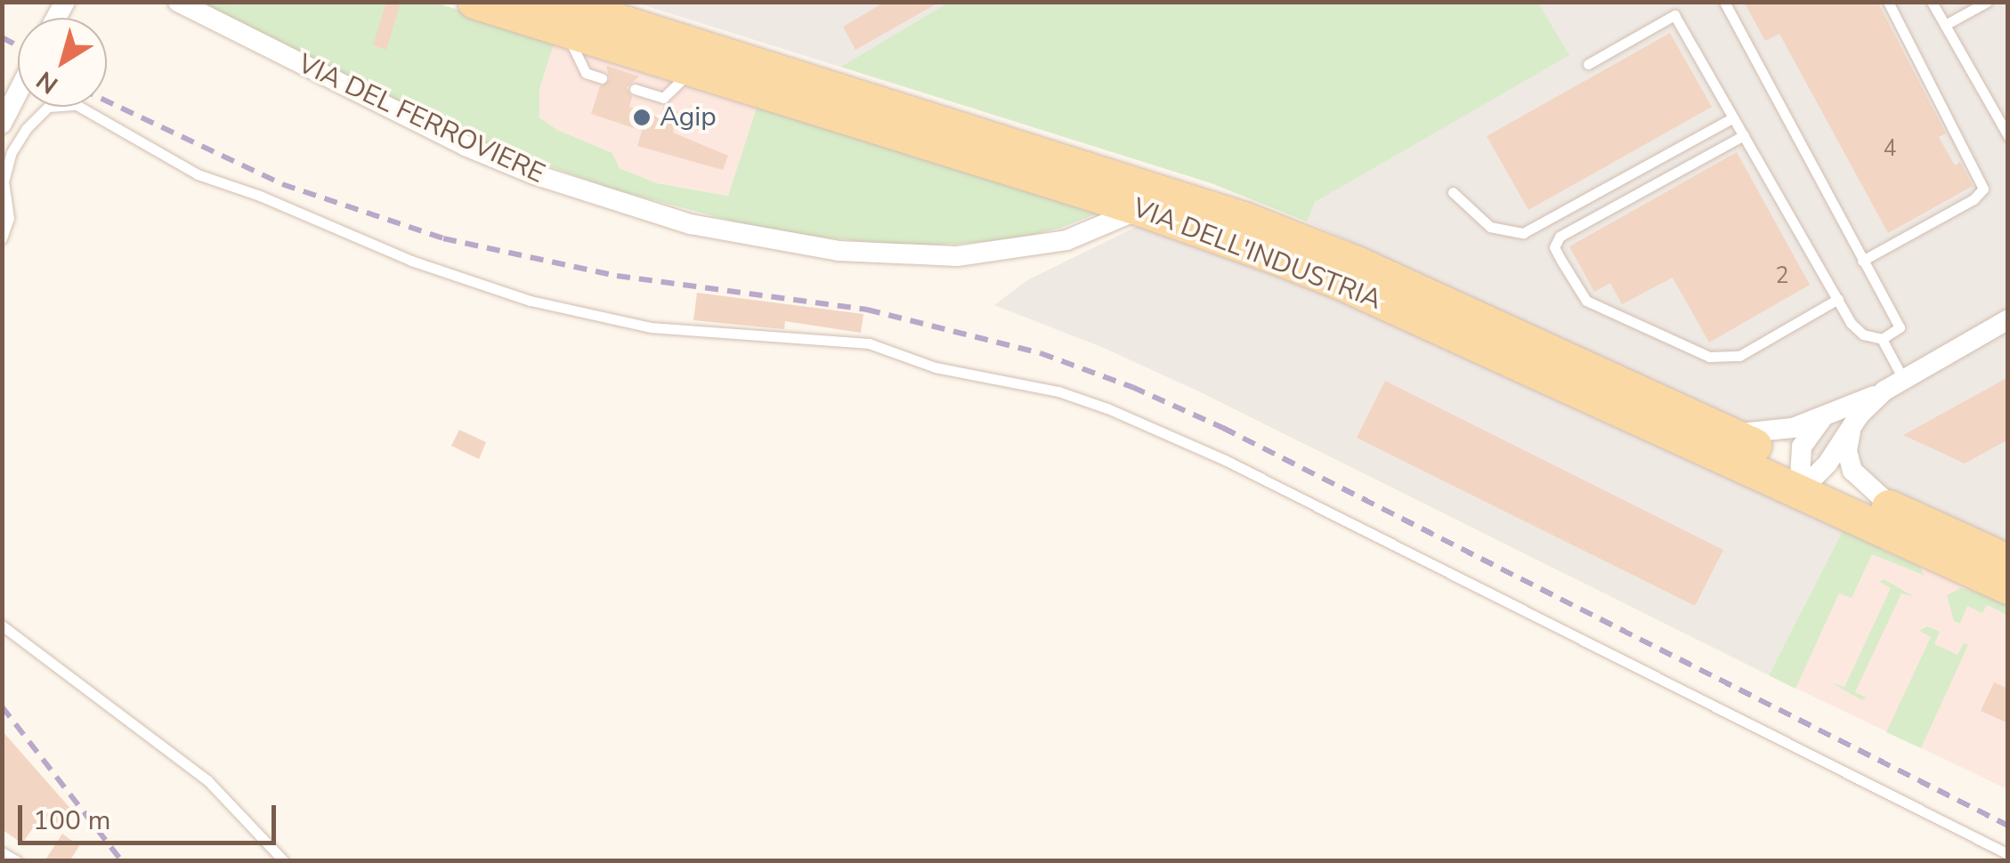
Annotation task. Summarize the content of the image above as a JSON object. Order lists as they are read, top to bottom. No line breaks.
{"streets":{"main road":["VIA DELL'INDUSTRIA"],"street":["VIA DEL FERROVIERE"]},"crossings":[["VIA DEL FERROVIERE","VIA DELL'INDUSTRIA"]],"places":["Agip"],"house_numbers":["4","2"],"scale_bar":"100 m","north":"bottom left"}
